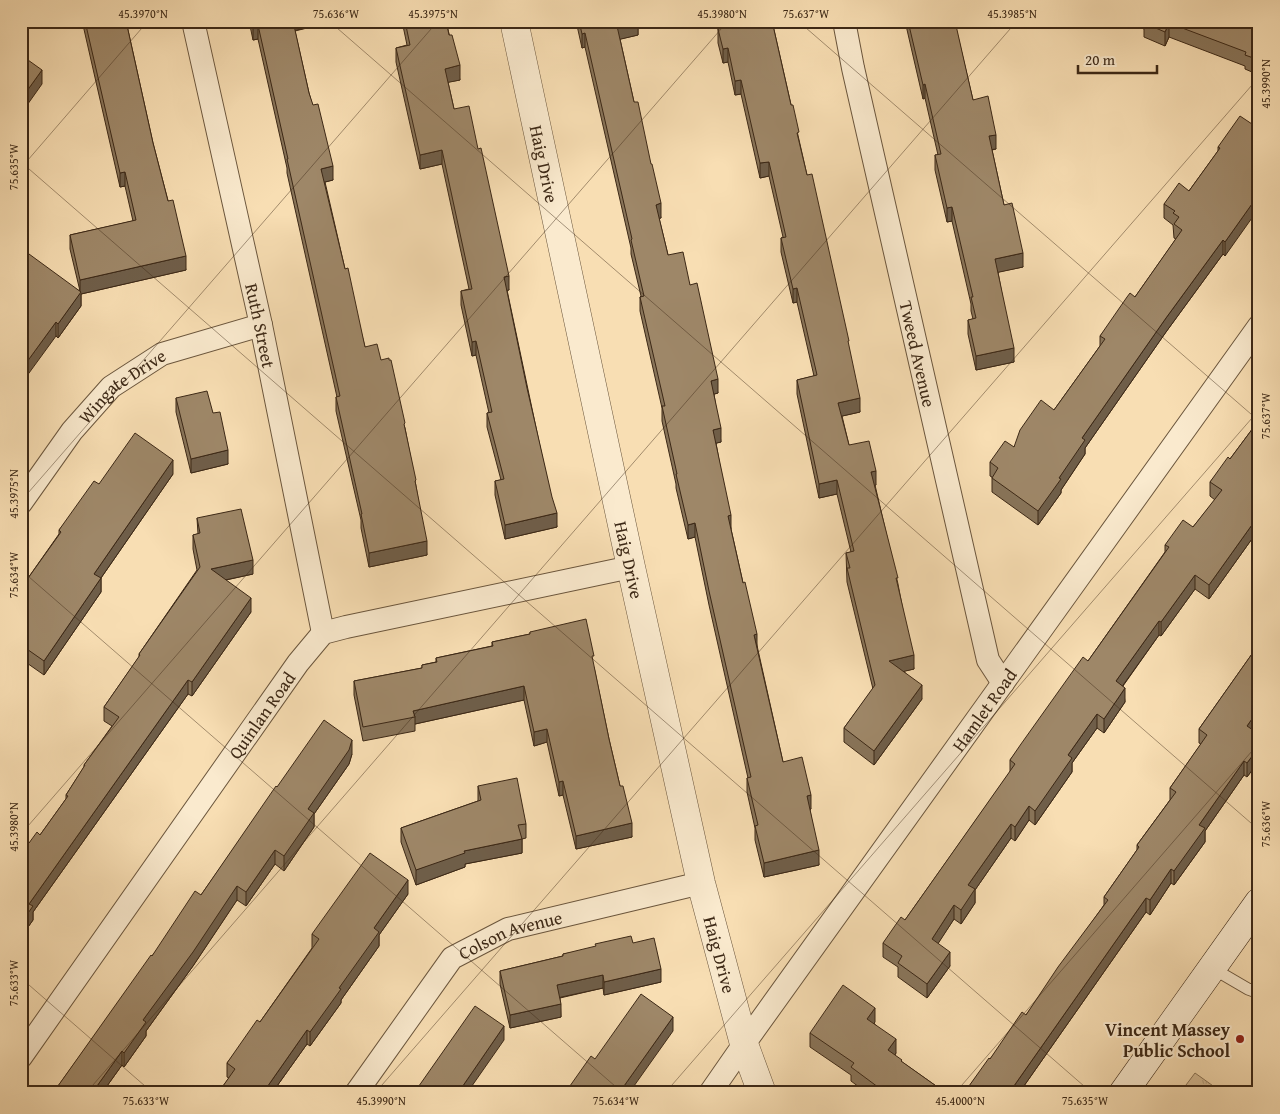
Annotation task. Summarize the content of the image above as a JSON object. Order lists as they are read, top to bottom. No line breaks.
{"streets":{"street":["Haig Drive","Ruth Street","Tweed Avenue","Wingate Drive","Hamlet Road","Quinlan Road","Colson Avenue"]},"crossings":[["Haig Drive","Hamlet Road"],["Haig Drive","Colson Avenue"],["Ruth Street","Wingate Drive"],["Ruth Street","Quinlan Road"],["Tweed Avenue","Hamlet Road"]],"places":["Vincent Massey Public School"],"scale_bar":"20 m","coordinates":["45.3970°N","75.636°W","45.3975°N","45.3980°N","75.637°W","45.3985°N","45.3990°N","75.635°W","75.634°W","75.633°W","45.4000°N"]}
